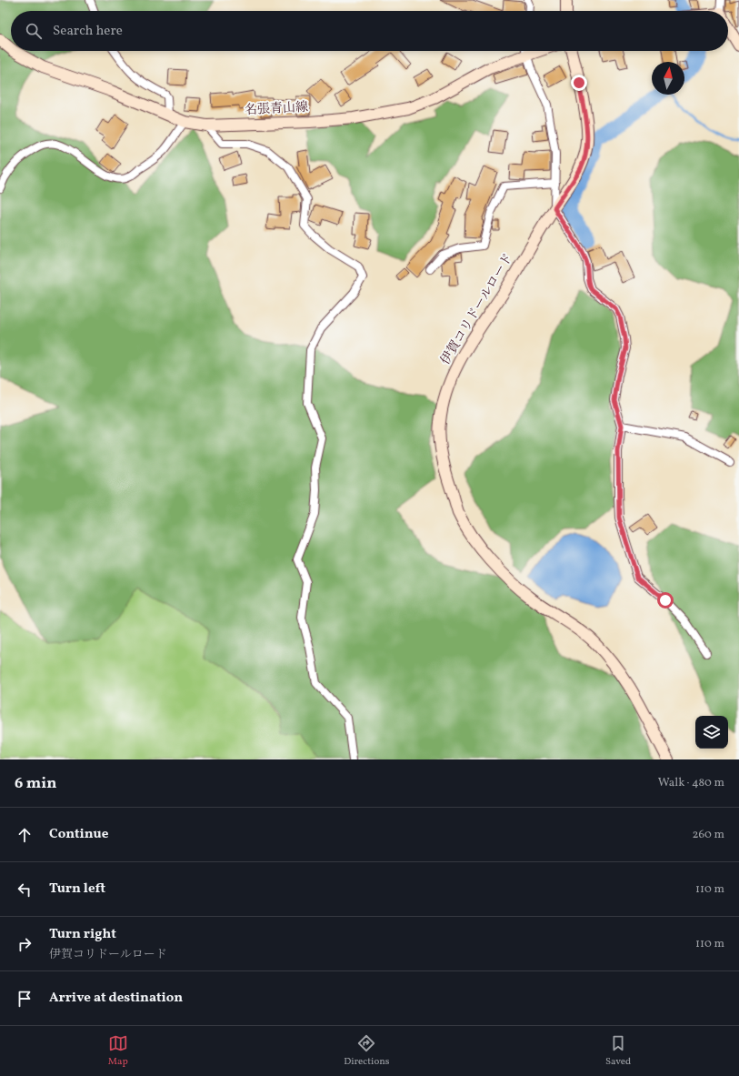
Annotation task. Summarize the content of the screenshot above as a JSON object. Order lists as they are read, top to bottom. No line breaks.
{"streets":{"street":["名張青山線","伊賀コリドールロード"]},"north":"top","page":{"search":"Search here","heading":["6 min","Walk · 480 m"],"list":[["Continue","260 m"],["Turn left","110 m"],["Turn right","伊賀コリドールロード","110 m"],"Arrive at destination"],"nav":["Map","Directions","Saved"]}}
